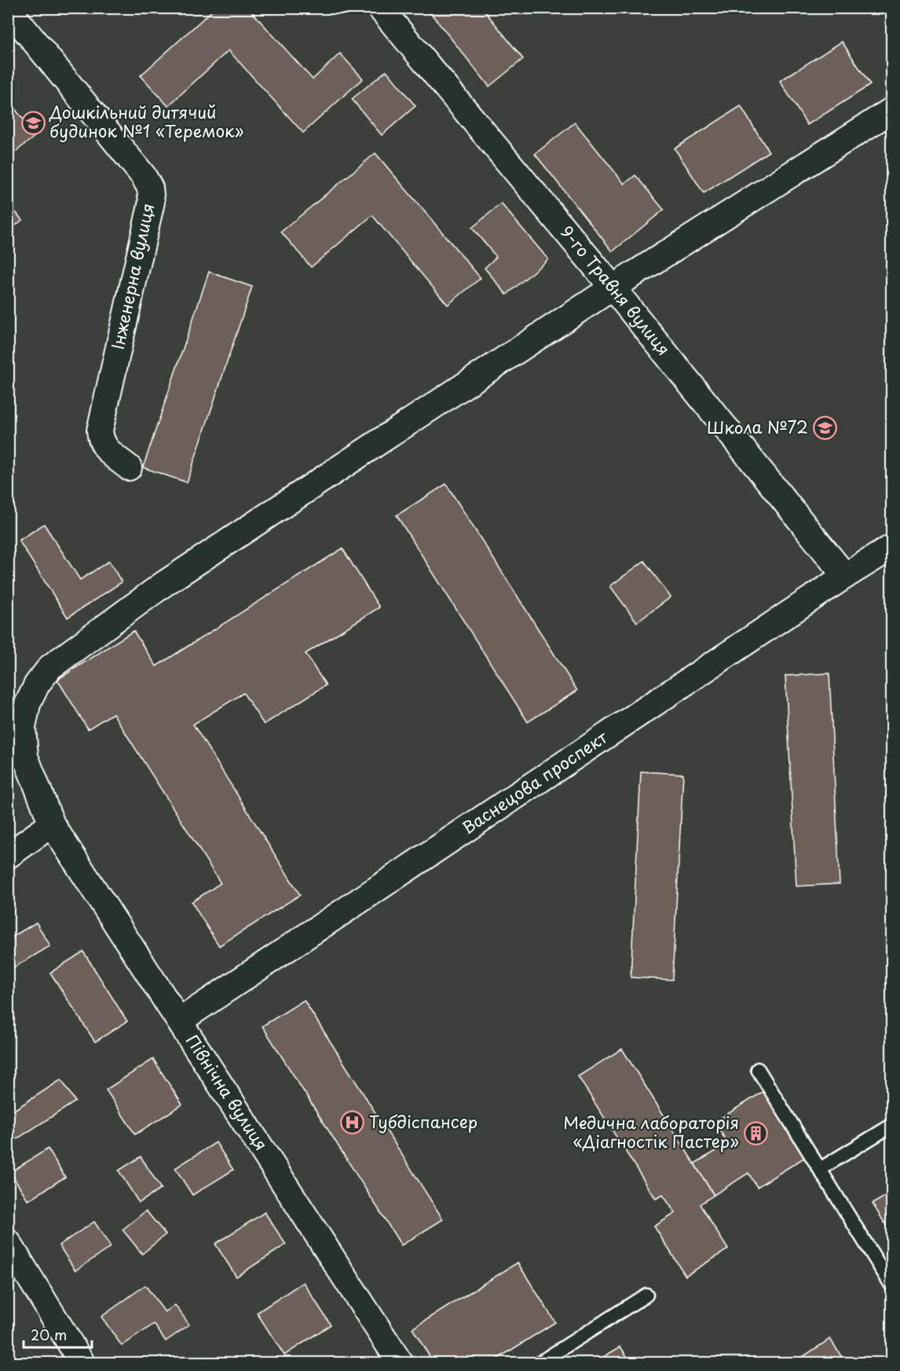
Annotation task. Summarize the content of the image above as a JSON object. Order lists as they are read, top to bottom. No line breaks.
{"streets":{"street":["Інженерна вулиця","9-го Травня вулиця","Васнецова проспект","Північна вулиця"]},"crossings":[["9-го Травня вулиця","Васнецова проспект"],["9-го Травня вулиця","Північна вулиця"],["Васнецова проспект","Північна вулиця"]],"places":{"school or university":["Дошкільний дитячий будинок №1 «Теремок»","Школа №72"],"hospital":["Тубдіспансер"],"building":["Медична лабораторія «Діагностік Пастер»"]},"scale_bar":"20 m"}
